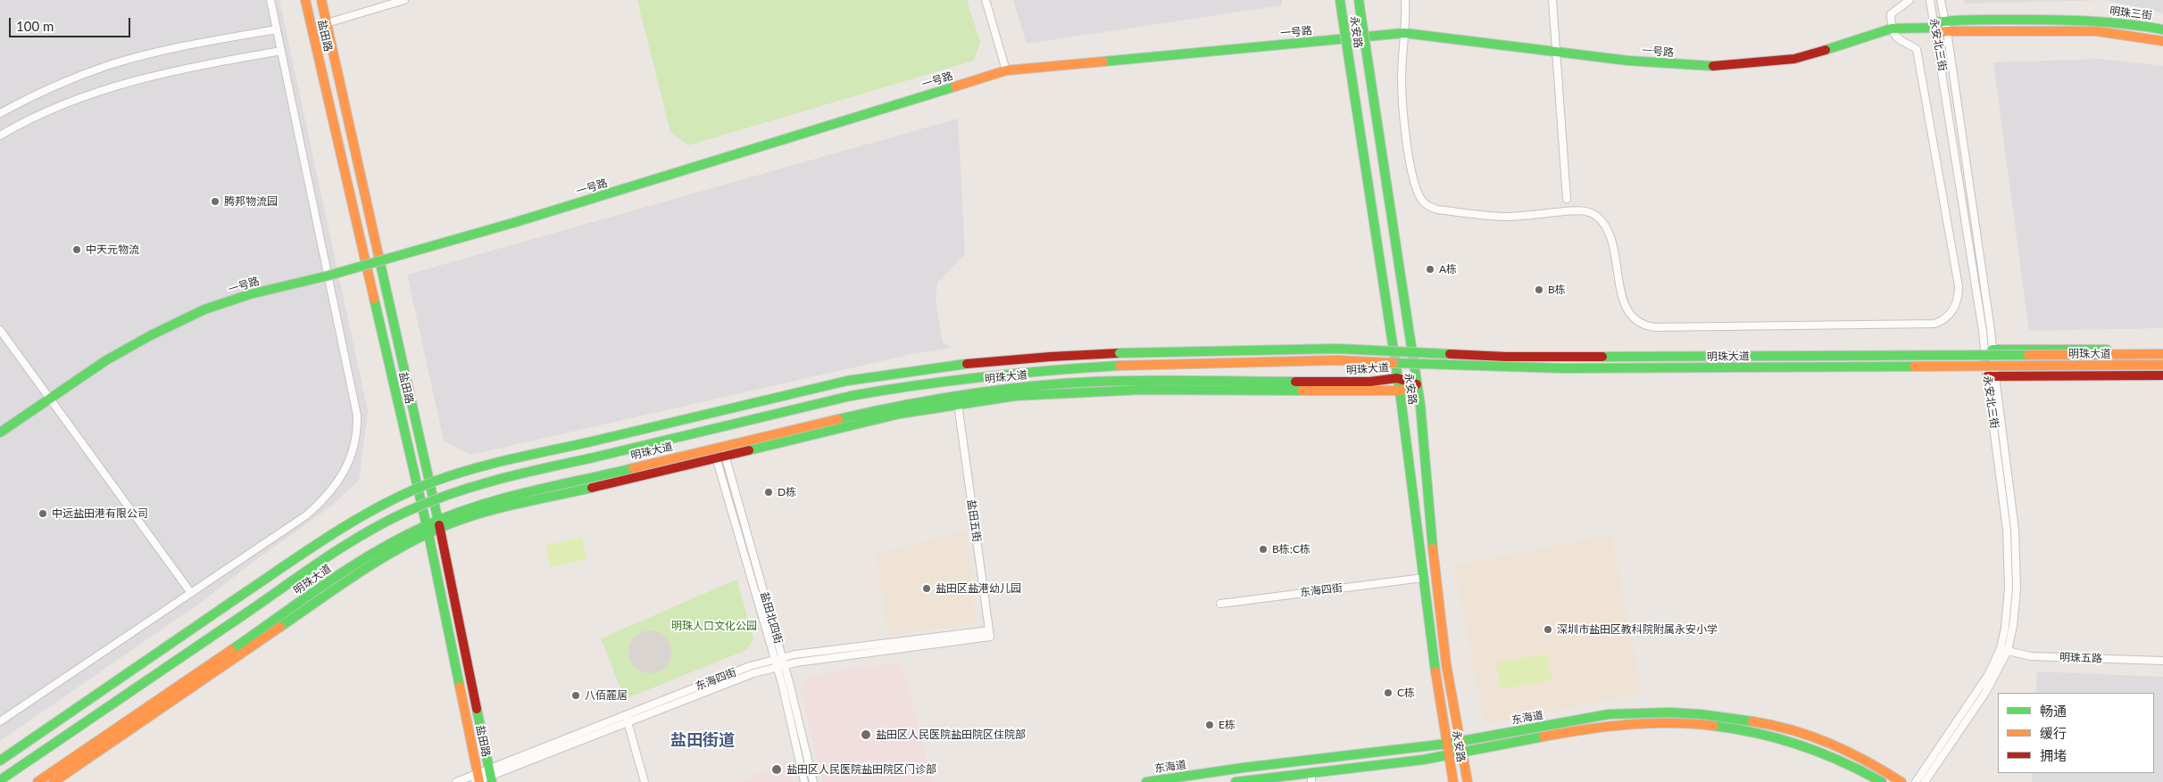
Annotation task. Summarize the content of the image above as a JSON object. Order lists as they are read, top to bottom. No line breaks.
{"streets":{"street":["明珠三街","一号路","永安路","盐田路","永安北三街","明珠大道","盐田五街","东海四街","盐田北四街","明珠五路","东海道"]},"crossings":[["明珠三街","一号路"],["明珠三街","永安北三街"],["一号路","永安北三街"],["永安路","明珠大道"],["永安路","东海四街"],["永安路","东海道"],["盐田路","明珠大道"],["盐田路","东海四街"],["永安北三街","明珠大道"],["永安北三街","明珠五路"],["明珠大道","盐田五街"],["明珠大道","盐田北四街"],["盐田五街","东海四街"],["东海四街","盐田北四街"]],"districts":["盐田街道"],"parks":["明珠人口文化公园"],"places":["腾邦物流园","中天元物流","A栋","B栋","D栋","中远盐田港有限公司","B栋;C栋","盐田区盐港幼儿园","深圳市盐田区教科院附属永安小学","C栋","八佰麓居","E栋","盐田区人民医院盐田院区住院部","盐田区人民医院盐田院区门诊部"],"legend":["畅通","缓行","拥堵"],"scale_bar":"100 m"}
